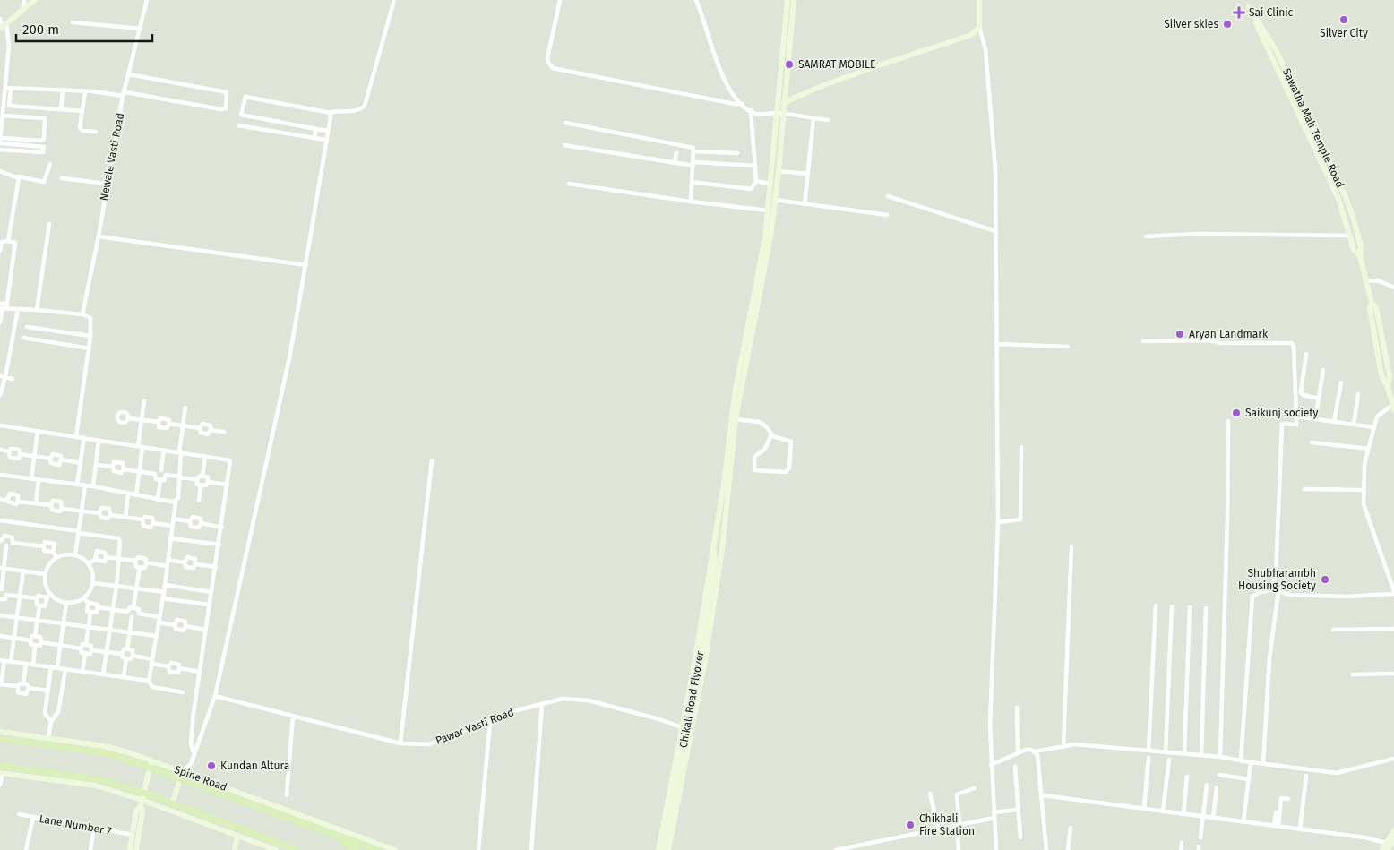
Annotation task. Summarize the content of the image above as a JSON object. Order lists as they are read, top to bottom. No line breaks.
{"streets":{"main road":["Sawatha Mali Temple Road","Chikali Road Flyover","Spine Road"],"street":["Newale Vasti Road","Pawar Vasti Road","Lane Number 7"]},"places":{"health":["Sai Clinic"],"other":["Silver City","Silver skies","SAMRAT MOBILE","Aryan Landmark","Saikunj society","Shubharambh Housing Society","Kundan Altura","Chikhali Fire Station"]},"scale_bar":"200 m"}
